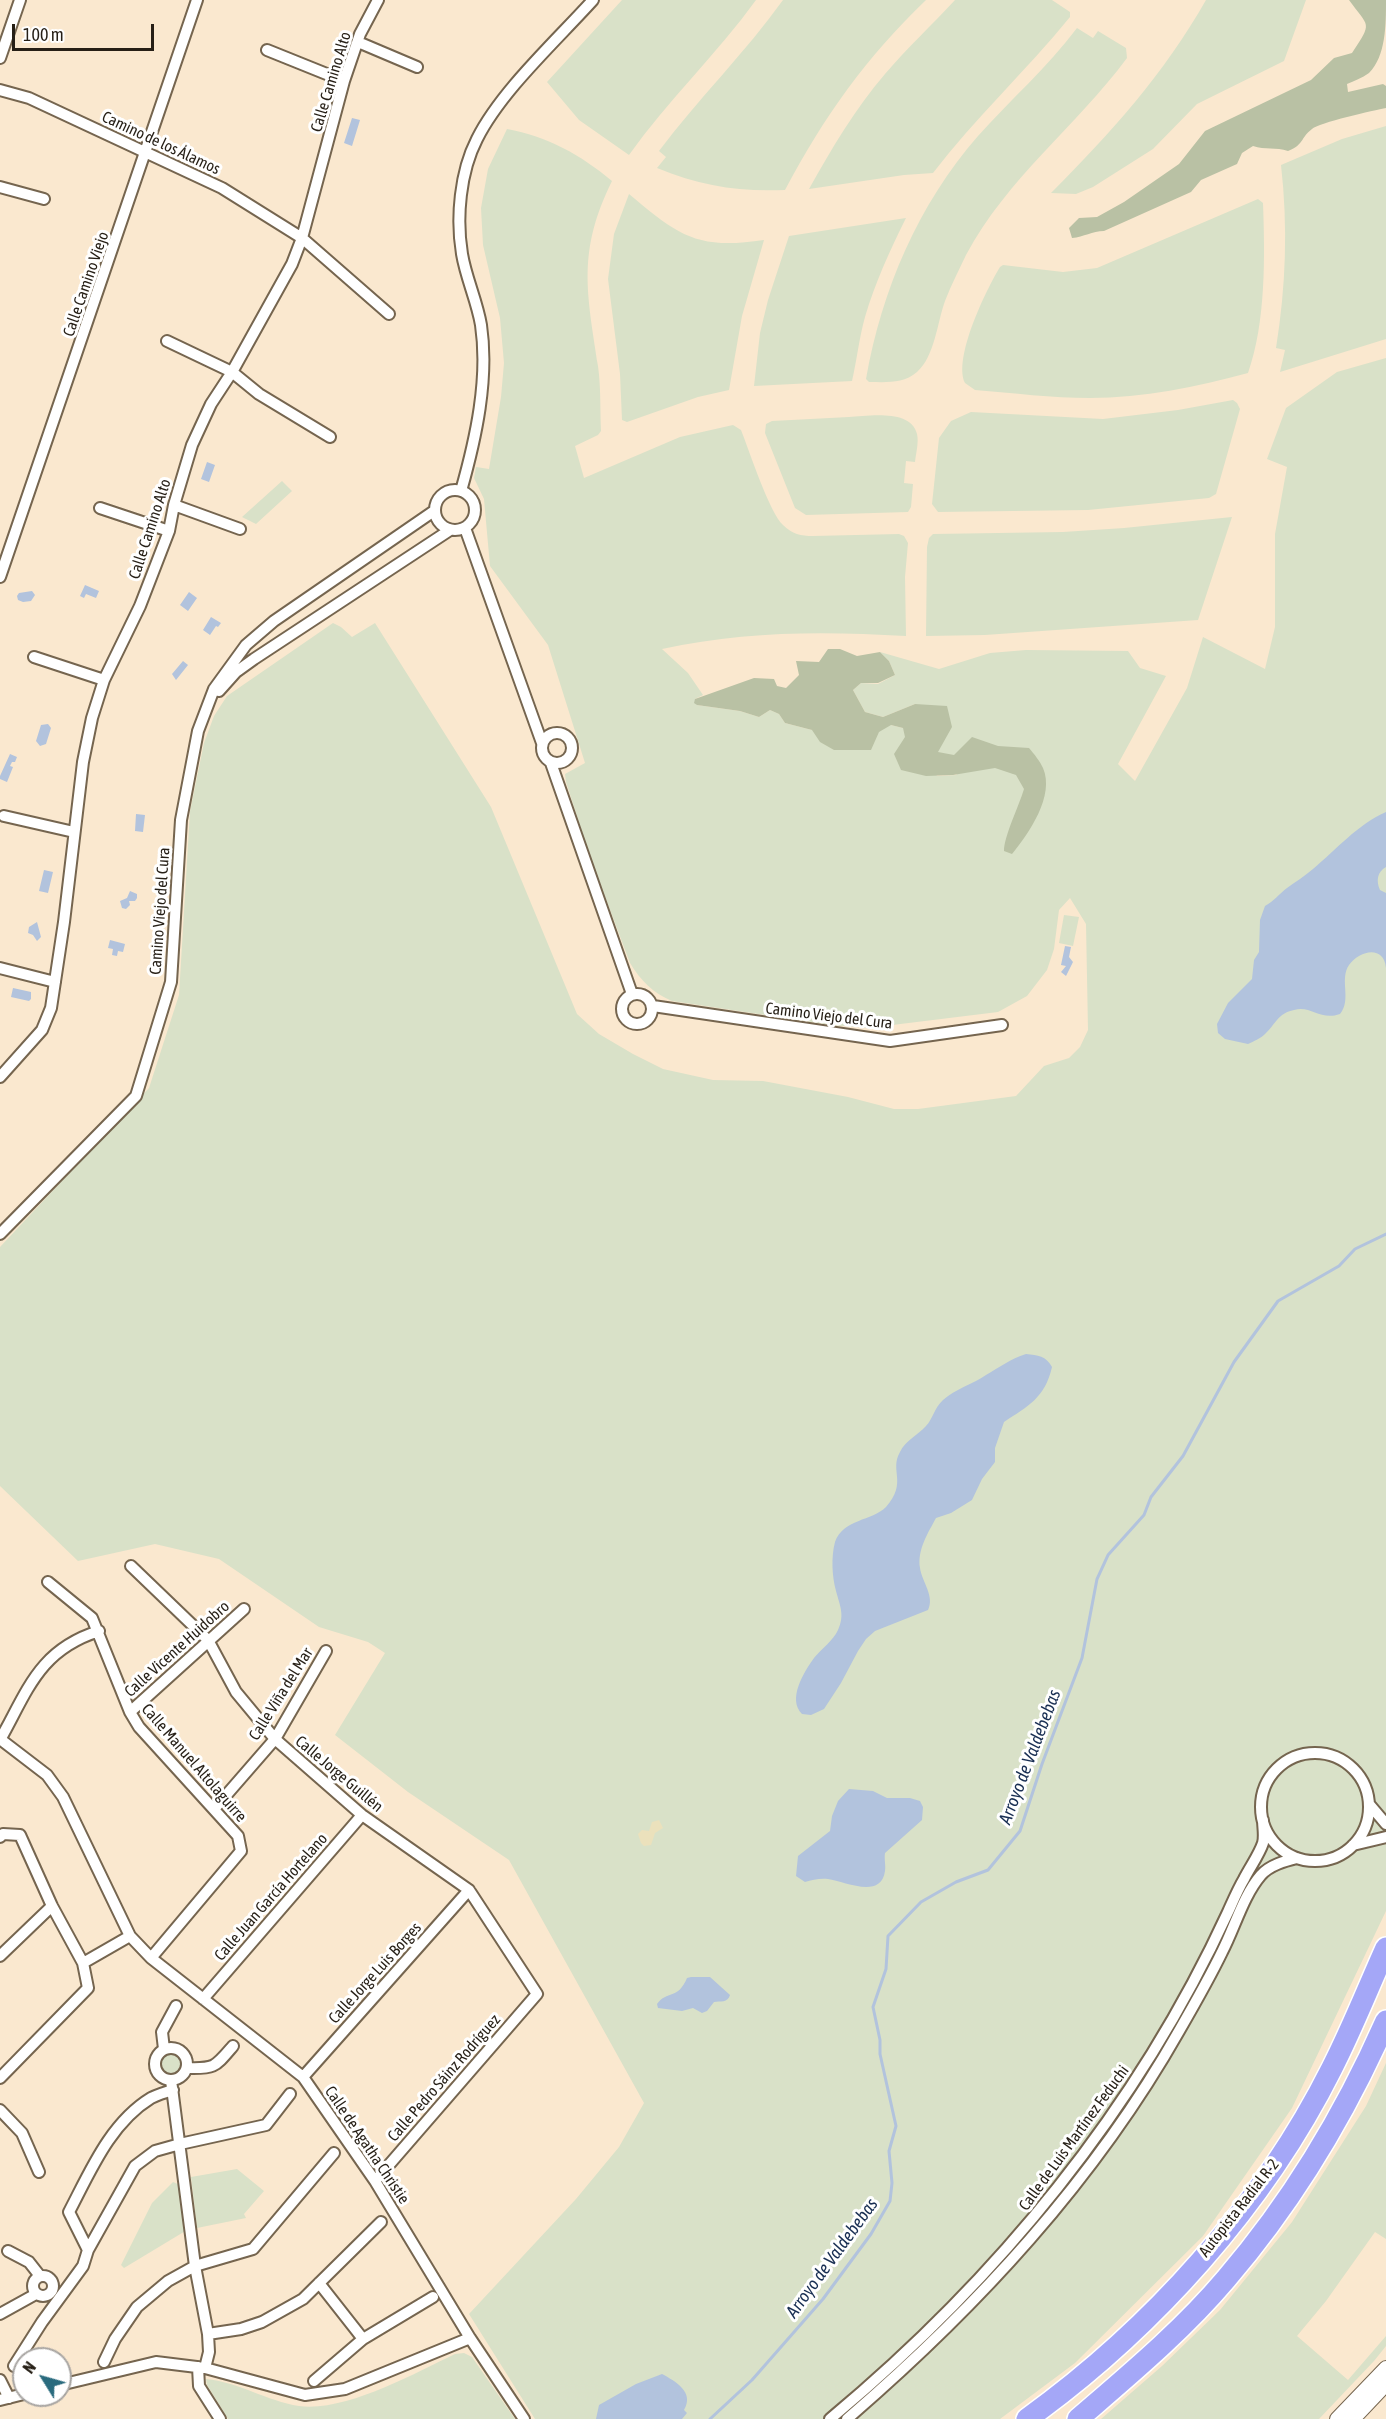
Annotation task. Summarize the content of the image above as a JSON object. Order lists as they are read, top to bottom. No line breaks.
{"streets":{"highway":["Autopista Radial R-2"],"street":["Calle Camino Alto","Camino de los Álamos","Calle Camino Viejo","Camino Viejo del Cura","Calle Vicente Huidobro","Calle Viña del Mar","Calle Manuel Altolaguirre","Calle Jorge Guillén","Calle Juan García Hortelano","Calle Jorge Luis Borges","Calle Pedro Sáinz Rodríguez","Calle de Luis Martínez Feduchi","Calle de Agatha Christie"]},"crossings":[["Calle Camino Alto","Camino de los Álamos"],["Camino de los Álamos","Calle Camino Viejo"],["Calle Vicente Huidobro","Calle Manuel Altolaguirre"],["Calle Vicente Huidobro","Calle Jorge Guillén"],["Calle Viña del Mar","Calle Manuel Altolaguirre"],["Calle Viña del Mar","Calle Jorge Guillén"],["Calle Manuel Altolaguirre","Calle de Agatha Christie"],["Calle Jorge Guillén","Calle Juan García Hortelano"],["Calle Jorge Guillén","Calle Jorge Luis Borges"],["Calle Jorge Guillén","Calle Pedro Sáinz Rodríguez"],["Calle Juan García Hortelano","Calle de Agatha Christie"],["Calle Jorge Luis Borges","Calle de Agatha Christie"],["Calle Pedro Sáinz Rodríguez","Calle de Agatha Christie"]],"water":["Arroyo de Valdebebas"],"scale_bar":"100 m","north":"top left"}
